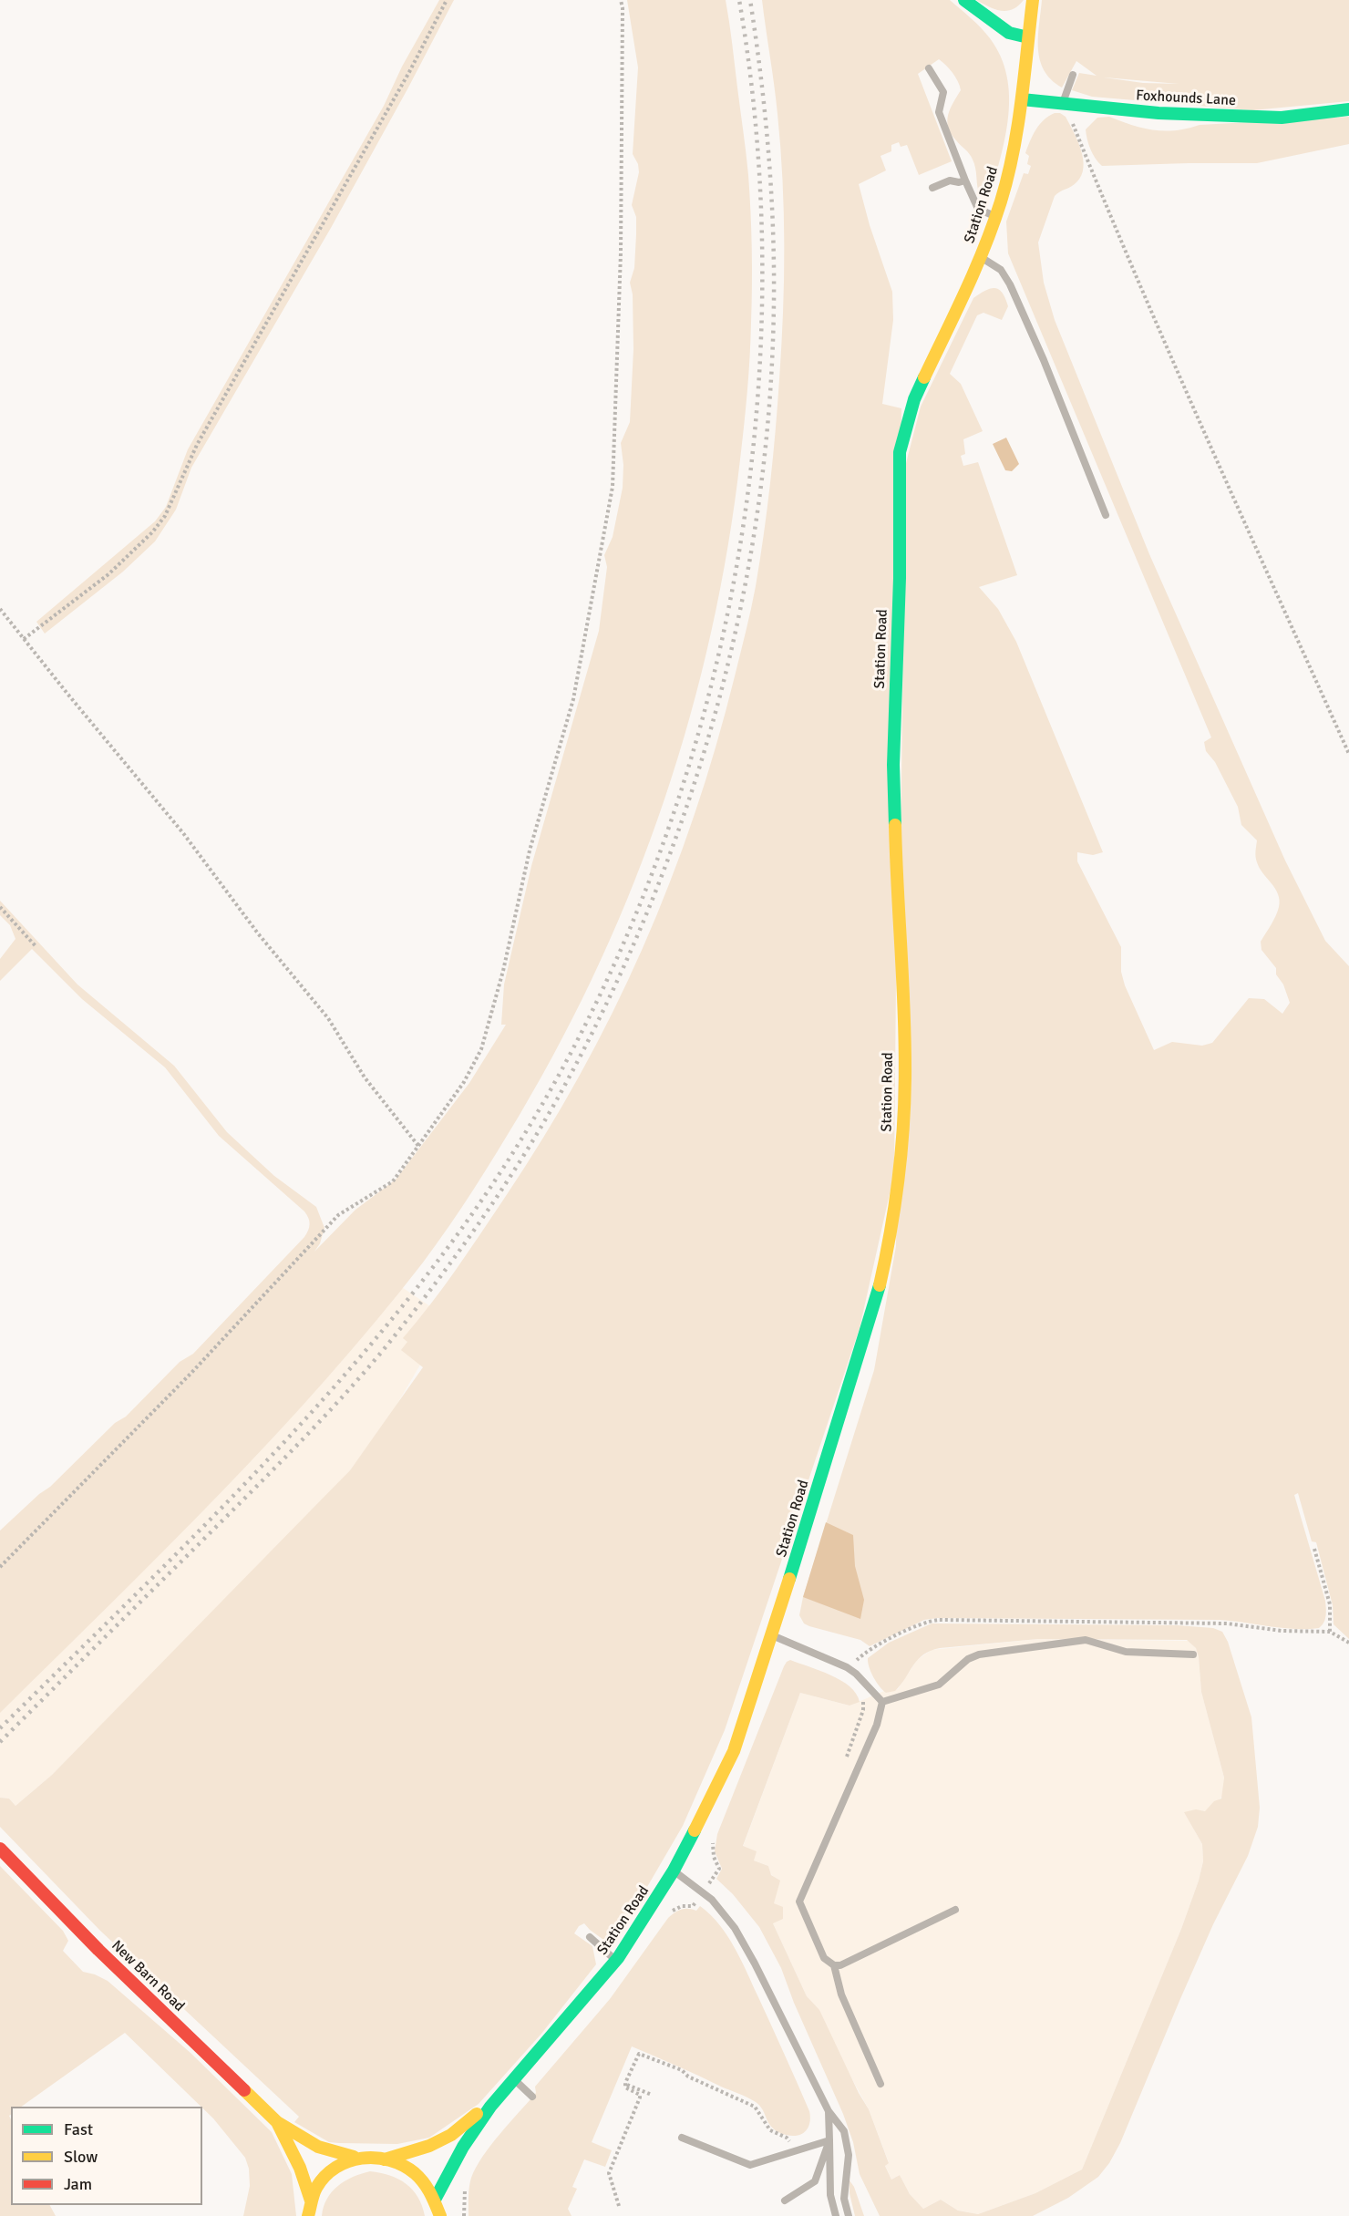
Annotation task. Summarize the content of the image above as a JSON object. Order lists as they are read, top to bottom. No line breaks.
{"streets":{"main road":["Foxhounds Lane","Station Road","New Barn Road"]},"crossings":[["Foxhounds Lane","Station Road"],["Station Road","New Barn Road"]],"legend":["Fast","Slow","Jam"]}
